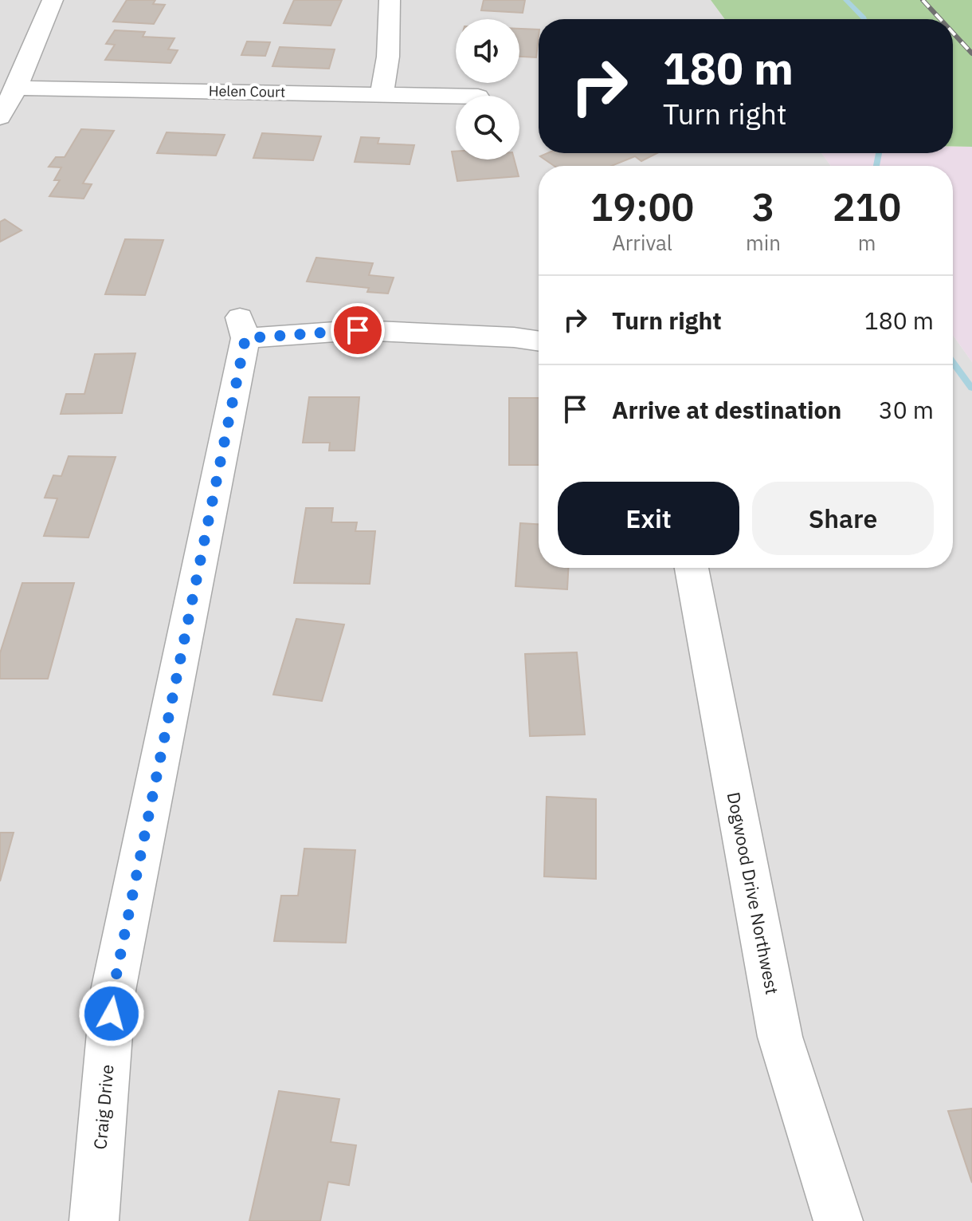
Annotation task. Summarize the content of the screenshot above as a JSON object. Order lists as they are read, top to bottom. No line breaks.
{"streets":{"street":["Helen Court","Dogwood Drive Northwest","Craig Drive"]},"page":{"turn":["180 m","Turn right"],"eta":["19:00","Arrival","3","min","210","m"],"list":[{"name":"Turn right","value":"180 m"},{"name":"Arrive at destination","value":"30 m"}],"buttons":["Exit","Share"]}}
